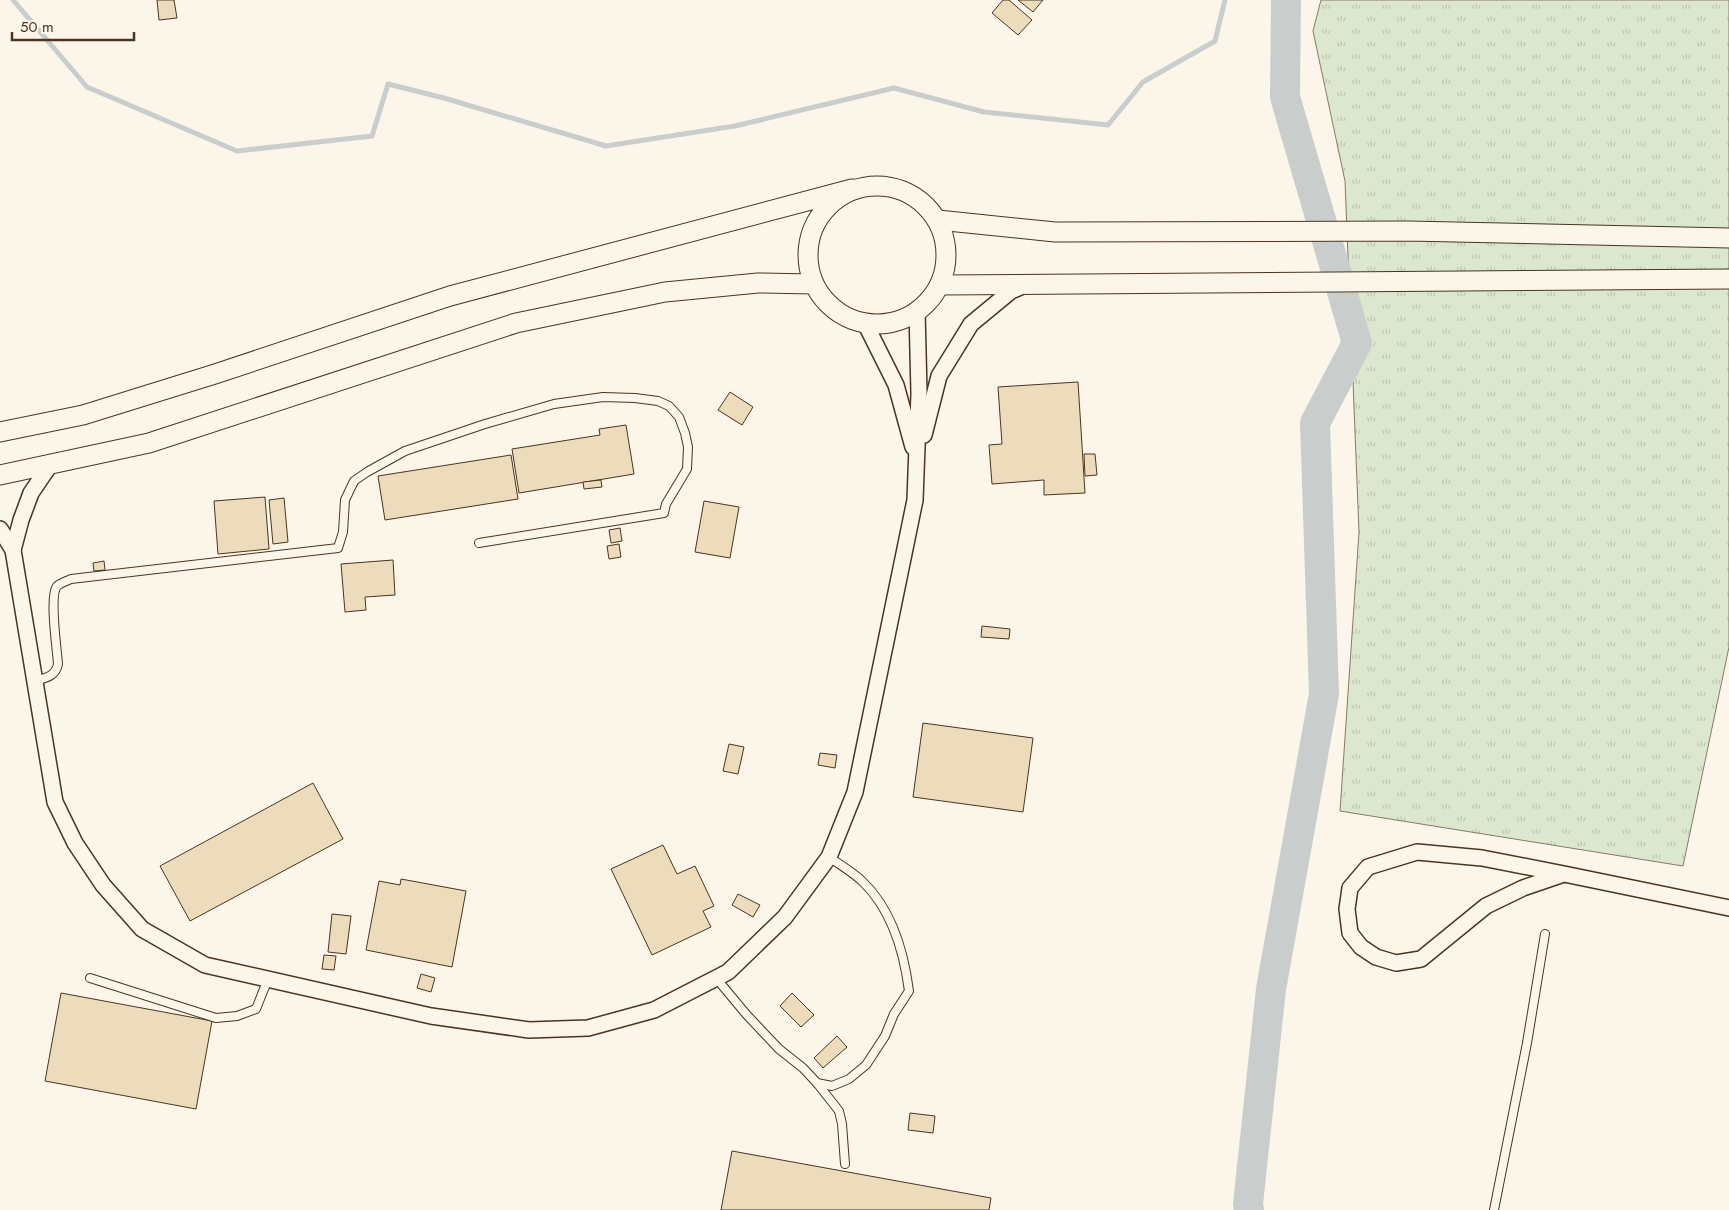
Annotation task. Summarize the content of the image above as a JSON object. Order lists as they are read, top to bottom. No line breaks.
{"scale_bar":"50 m"}
